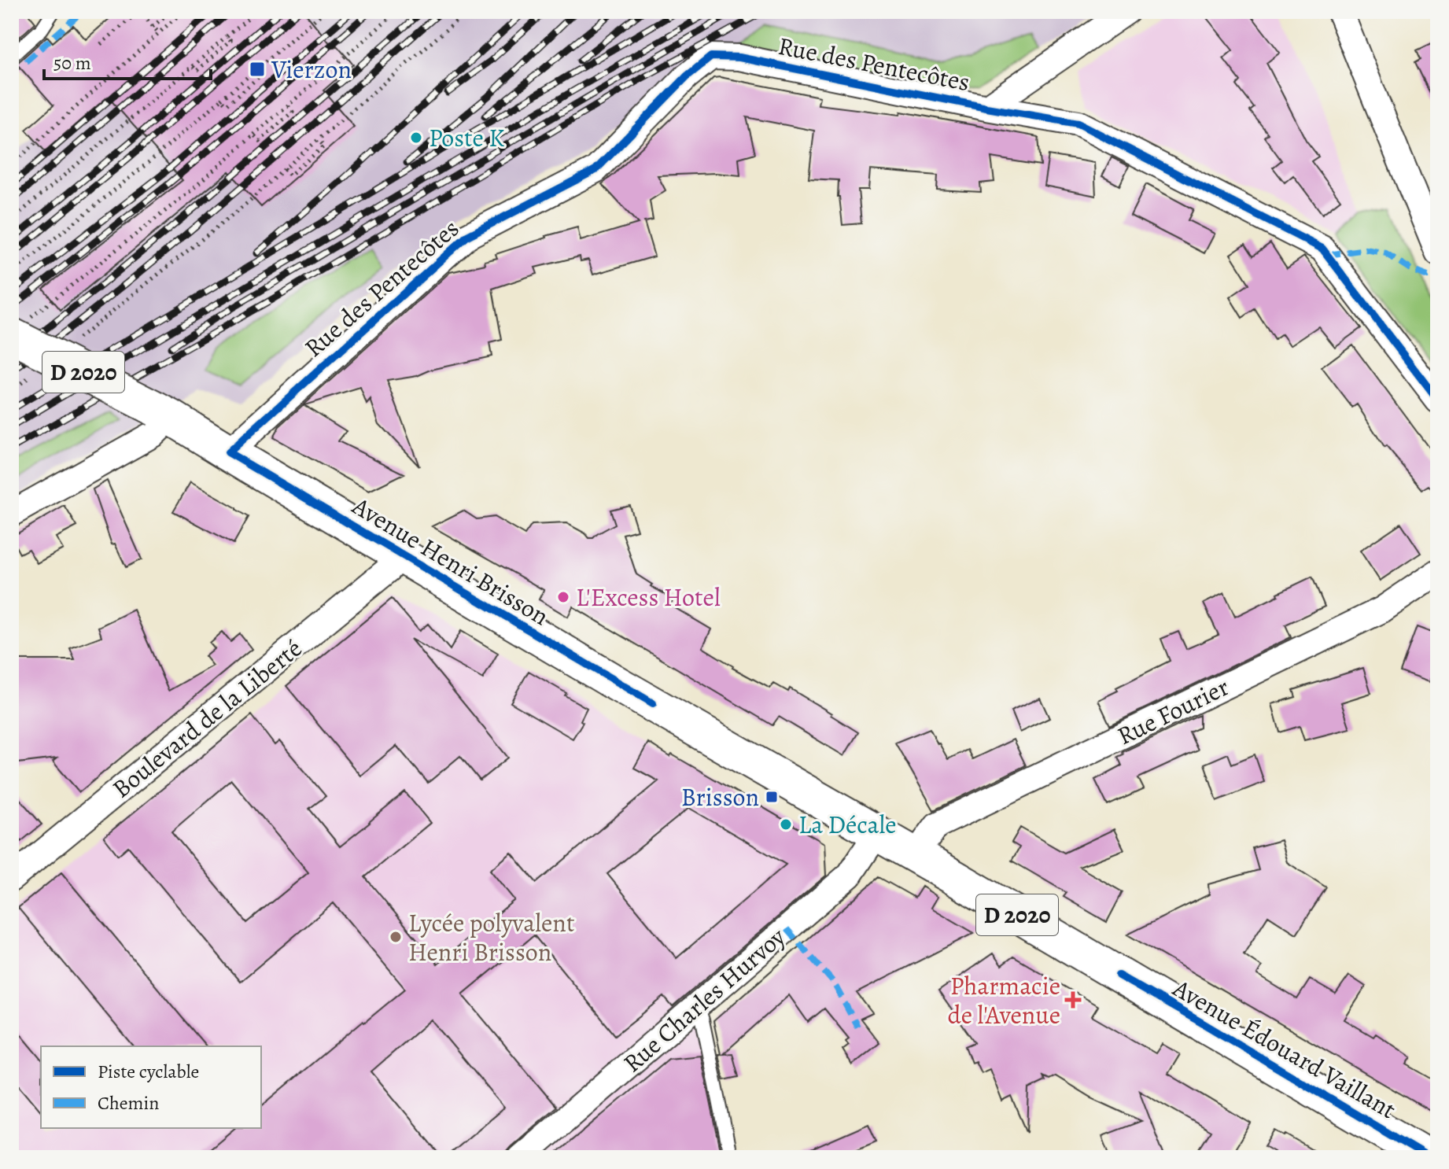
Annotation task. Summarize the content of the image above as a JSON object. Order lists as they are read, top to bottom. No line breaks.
{"streets":{"main road":["D 2020","Avenue Henri Brisson","Avenue Édouard Vaillant"],"street":["Rue des Pentecôtes","Rue Fourier","Boulevard de la Liberté","Rue Charles Hurvoy"]},"crossings":[["Rue des Pentecôtes","Avenue Henri Brisson"],["Avenue Henri Brisson","Rue Fourier"],["Avenue Henri Brisson","Boulevard de la Liberté"],["Avenue Henri Brisson","Rue Charles Hurvoy"],["Avenue Henri Brisson","Avenue Édouard Vaillant"],["Rue Fourier","Avenue Édouard Vaillant"]],"places":{"transit":["Vierzon","Brisson"],"other":["Poste K","L'Excess Hotel","La Décale","Lycée polyvalent Henri Brisson"],"health":["Pharmacie de l'Avenue"]},"legend":["Piste cyclable","Chemin"],"scale_bar":"50 m"}
